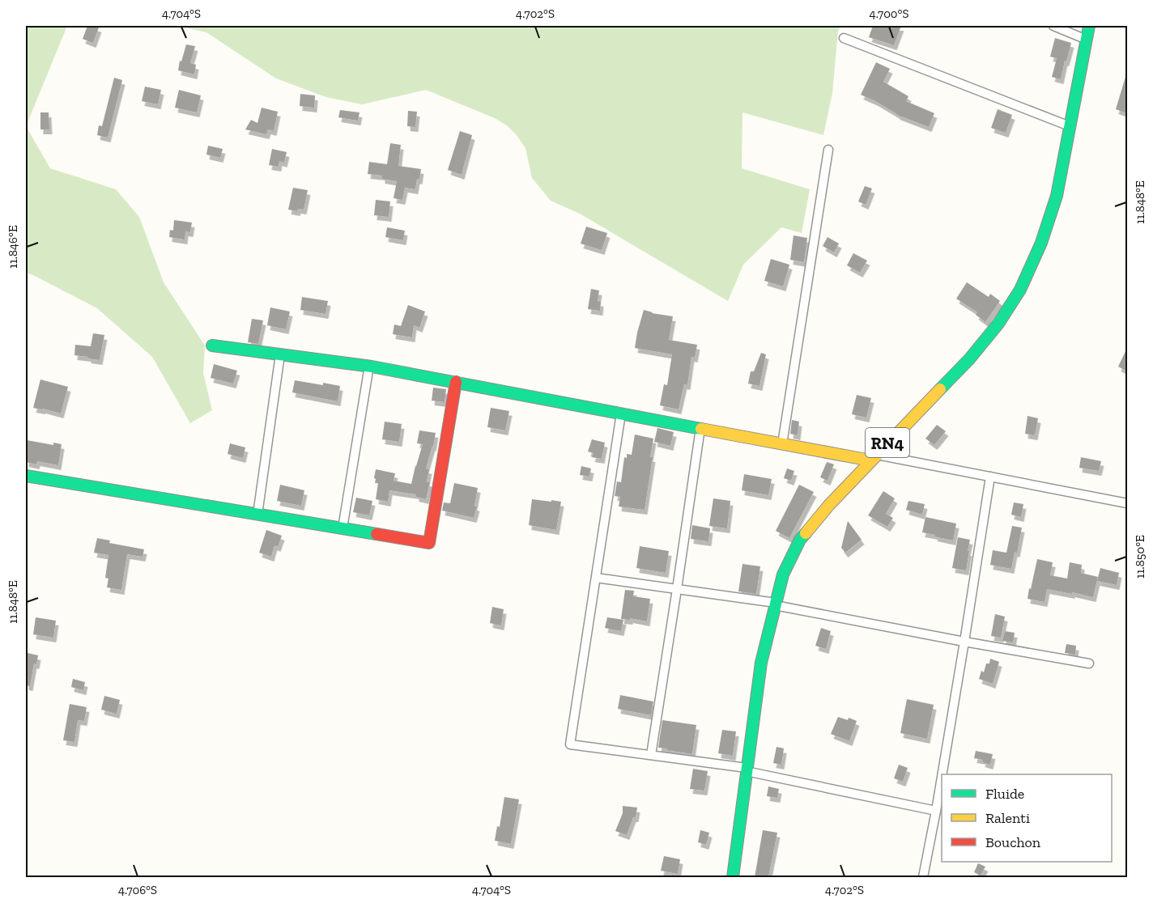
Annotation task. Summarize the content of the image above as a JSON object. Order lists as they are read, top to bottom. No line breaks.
{"streets":{"main road":["RN4"]},"legend":["Fluide","Ralenti","Bouchon"],"coordinates":["4.704°S","4.702°S","4.700°S","11.848°E","11.846°E","11.850°E","4.706°S"]}
